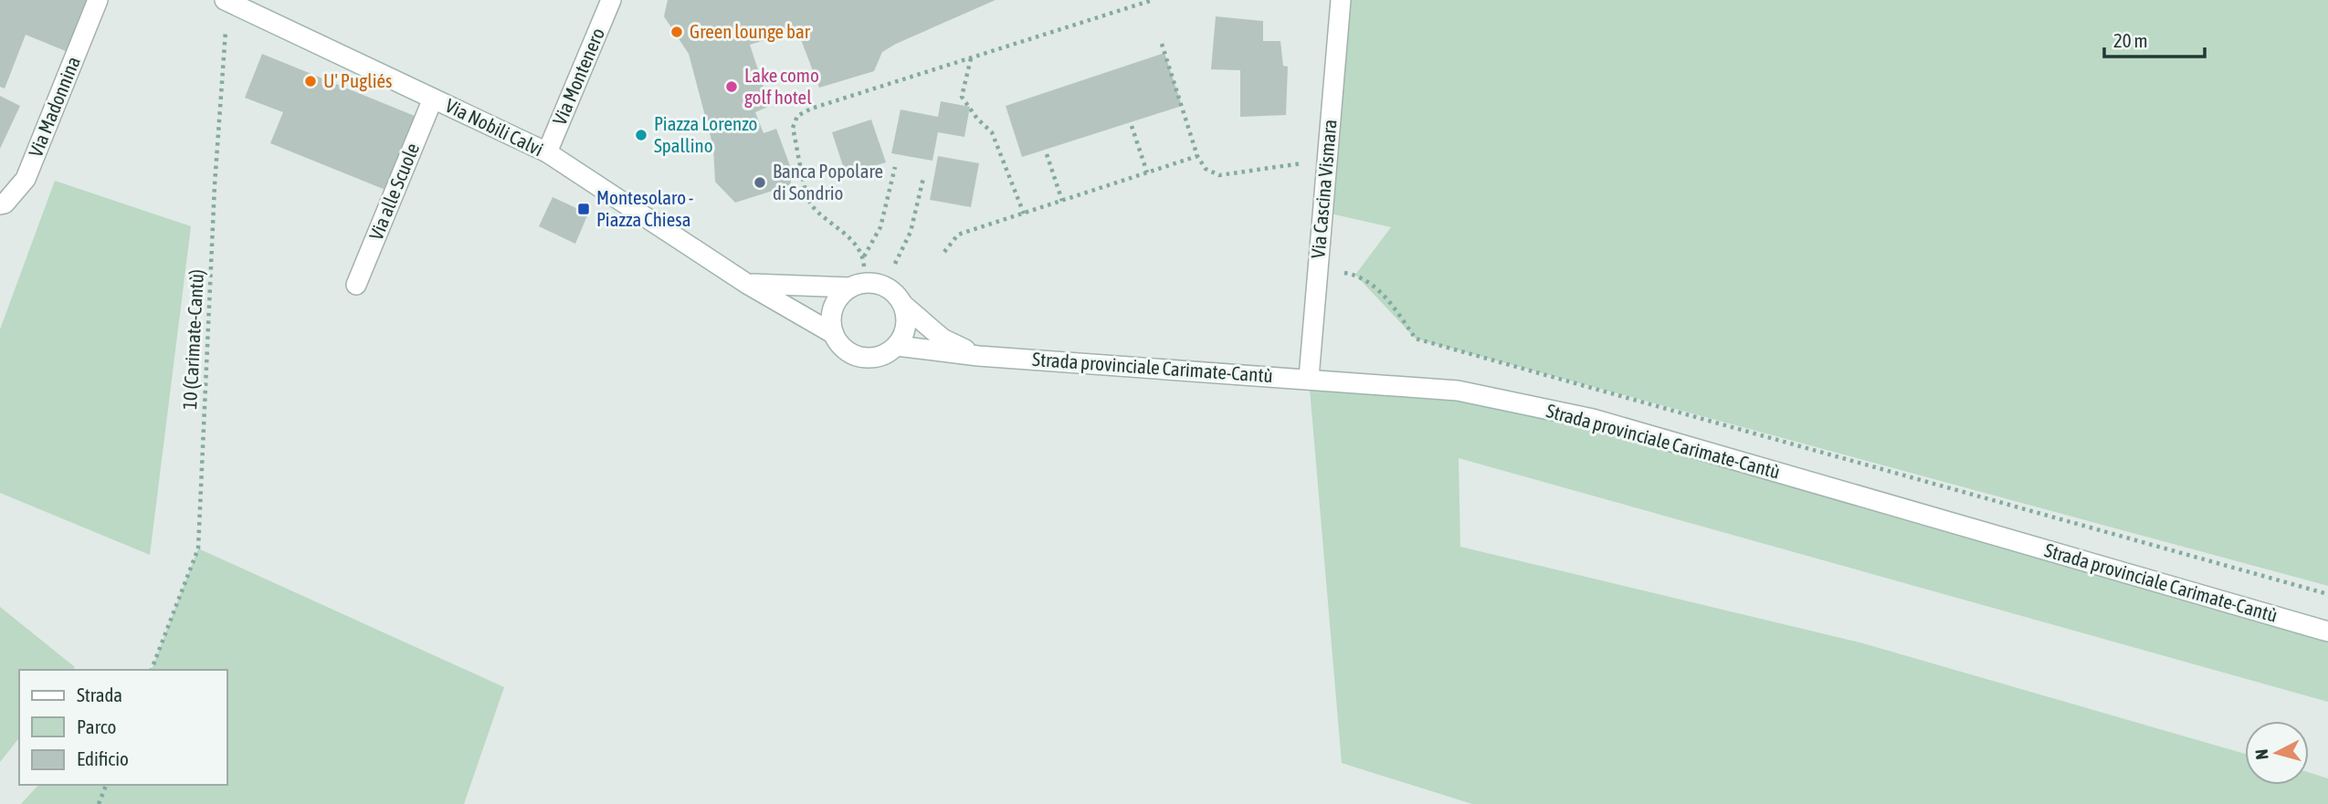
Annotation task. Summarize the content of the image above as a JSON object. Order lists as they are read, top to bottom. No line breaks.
{"streets":{"main road":["Via Montenero","Via Madonnina","Via Nobili Calvi","Via Cascina Vismara","Via alle Scuole","Strada provinciale Carimate-Cantù"],"path":["10 (Carimate-Cantù)"]},"crossings":[["Via Montenero","Via Nobili Calvi"],["Via Nobili Calvi","Via alle Scuole"],["Via Nobili Calvi","10 (Carimate-Cantù)"],["Via Nobili Calvi","Strada provinciale Carimate-Cantù"],["Via Cascina Vismara","Strada provinciale Carimate-Cantù"]],"places":{"other":["Green lounge bar","U' Pugliés","Lake como golf hotel","Piazza Lorenzo Spallino","Banca Popolare di Sondrio"],"transit":["Montesolaro - Piazza Chiesa"]},"legend":["Strada","Parco","Edificio"],"scale_bar":"20 m","north":"left"}
